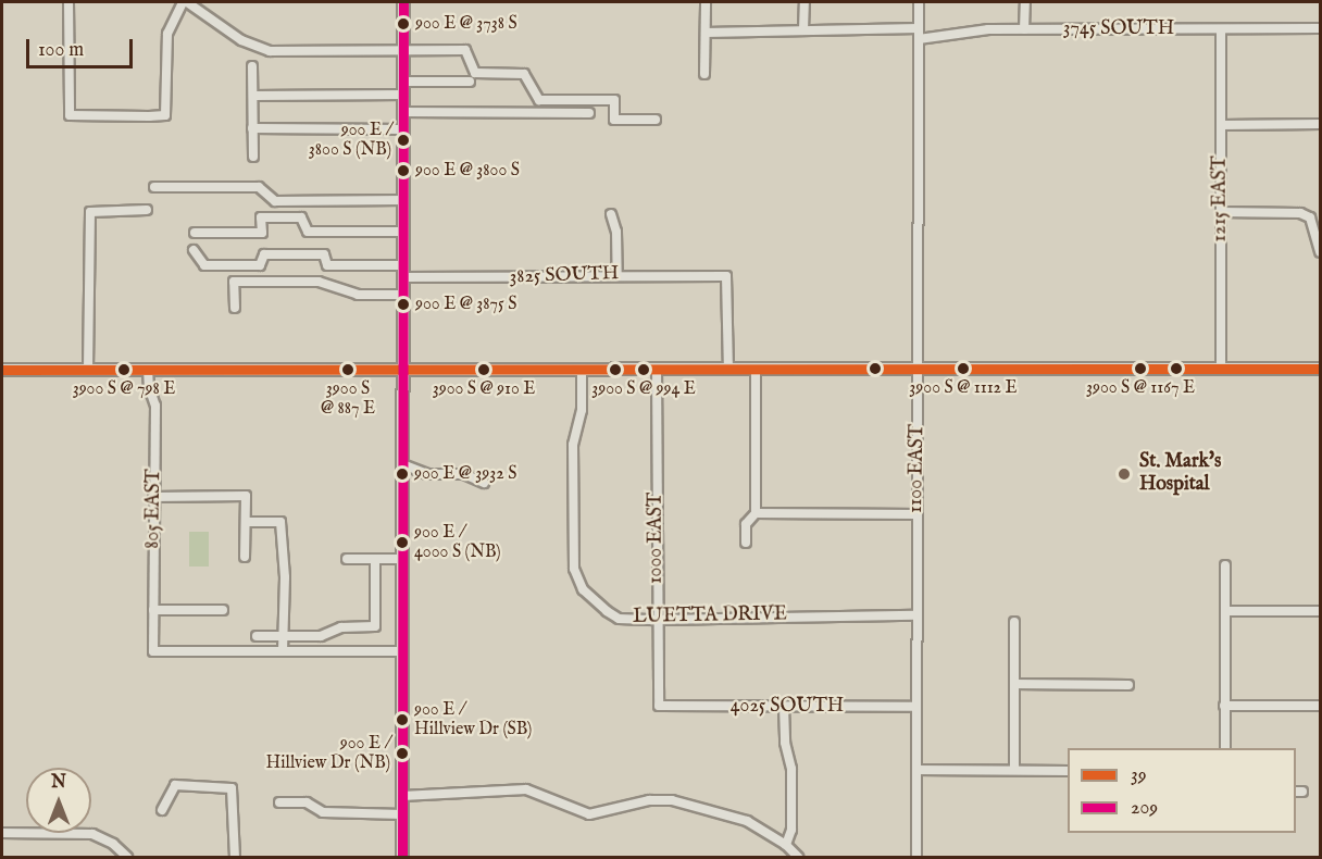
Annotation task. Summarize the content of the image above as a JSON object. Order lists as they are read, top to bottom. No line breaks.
{"streets":{"street":["3745 SOUTH","1215 EAST","3825 SOUTH","1100 EAST","805 EAST","1000 EAST","LUETTA DRIVE","4025 SOUTH"]},"crossings":[["3745 SOUTH","1215 EAST"],["3745 SOUTH","1100 EAST"],["1100 EAST","LUETTA DRIVE"],["1100 EAST","4025 SOUTH"],["1000 EAST","LUETTA DRIVE"],["1000 EAST","4025 SOUTH"]],"places":["900 E @ 3738 S","900 E / 3800 S (NB)","900 E @ 3800 S","900 E @ 3875 S","3900 S @ 1112 E","3900 S @ 1167 E","3900 S @ 798 E","3900 S @ 887 E","3900 S @ 910 E","3900 S @ 994 E","900 E @ 3932 S","St. Mark's Hospital","900 E / 4000 S (NB)","900 E / Hillview Dr (SB)","900 E / Hillview Dr (NB)"],"lines":["transit line 209","transit line 39"],"legend":["39","209"],"scale_bar":"100 m","north":"top"}
